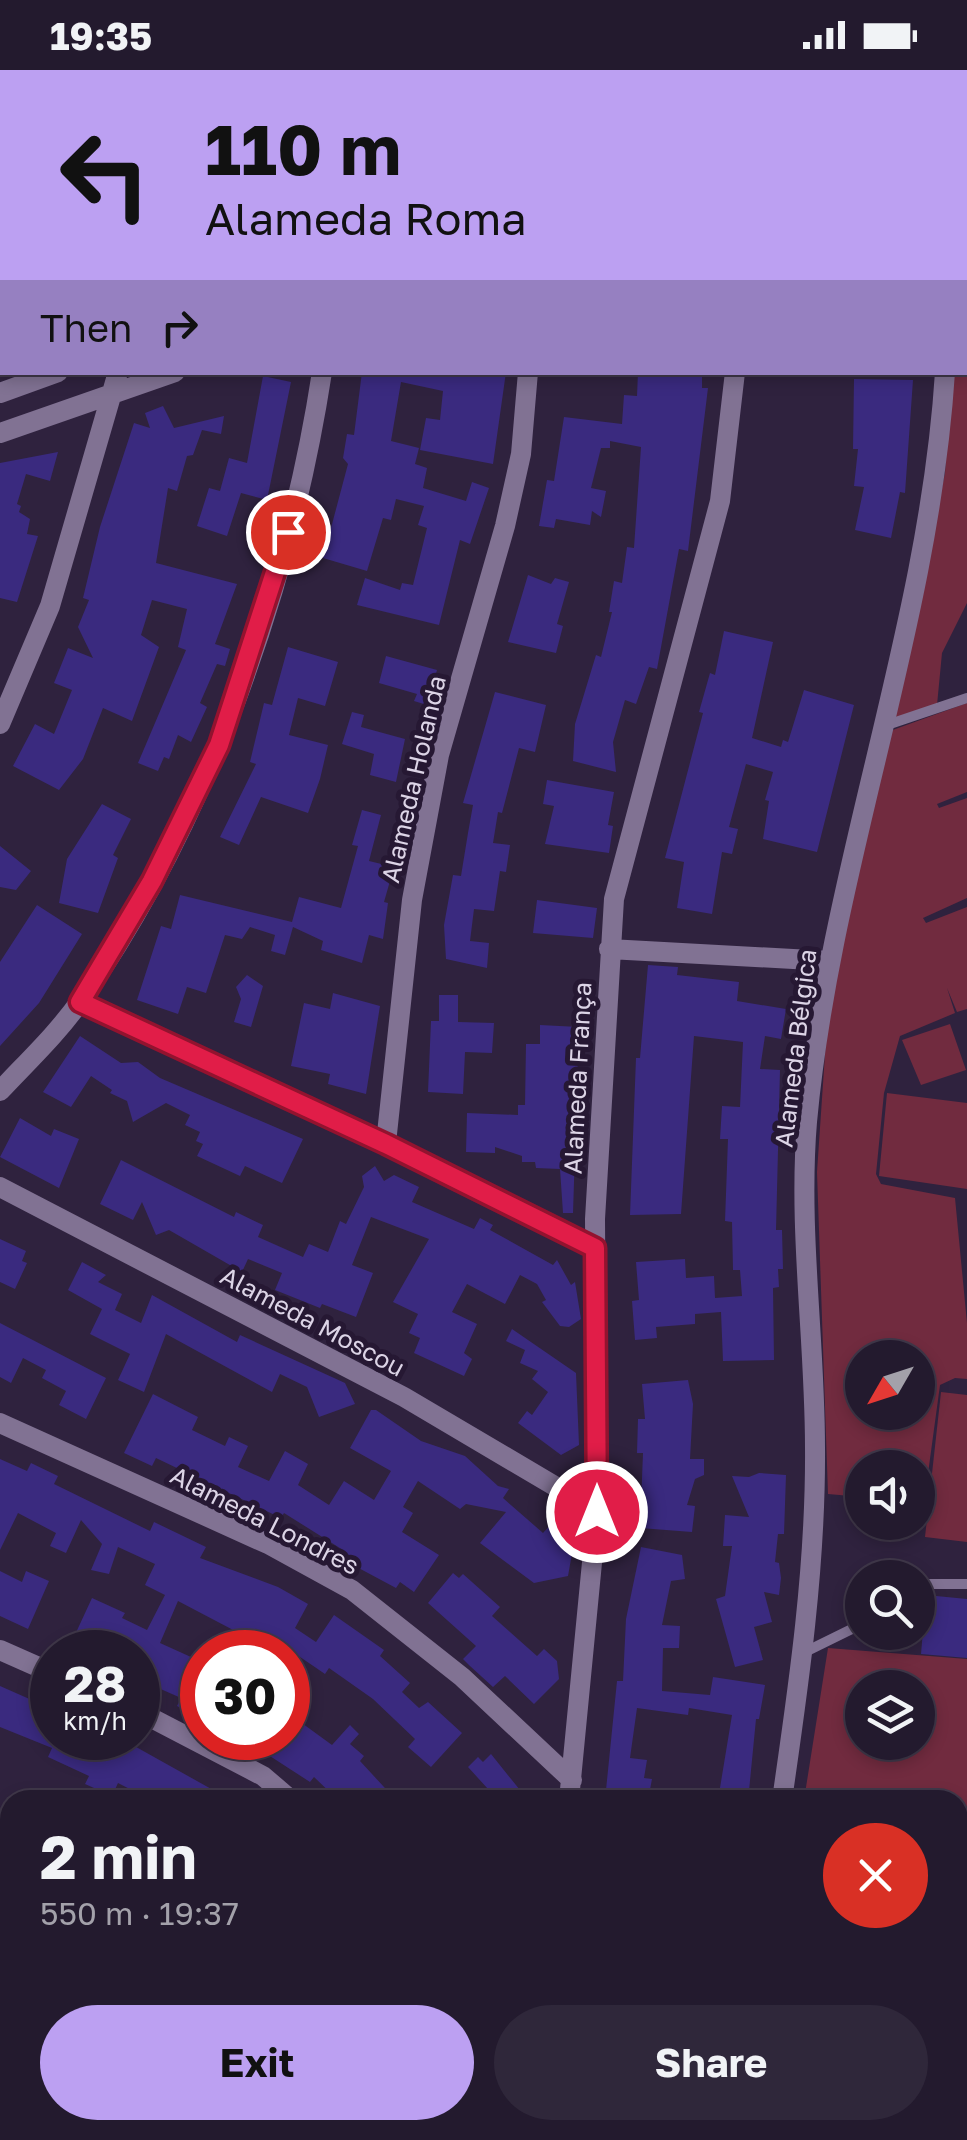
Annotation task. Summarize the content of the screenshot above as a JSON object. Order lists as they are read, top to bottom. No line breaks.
{"streets":{"street":["Alameda Holanda","Alameda Bélgica","Alameda França","Alameda Moscou","Alameda Londres"]},"crossings":[["Alameda França","Alameda Moscou"],["Alameda França","Alameda Londres"]],"north":"bottom left","page":{"status":"19:35","turn":["110 m","Alameda Roma"],"then":"Then","speed":"28 km/h","limit":"30","heading":["2 min","550 m · 19:37"],"buttons":["Exit","Share"]}}
